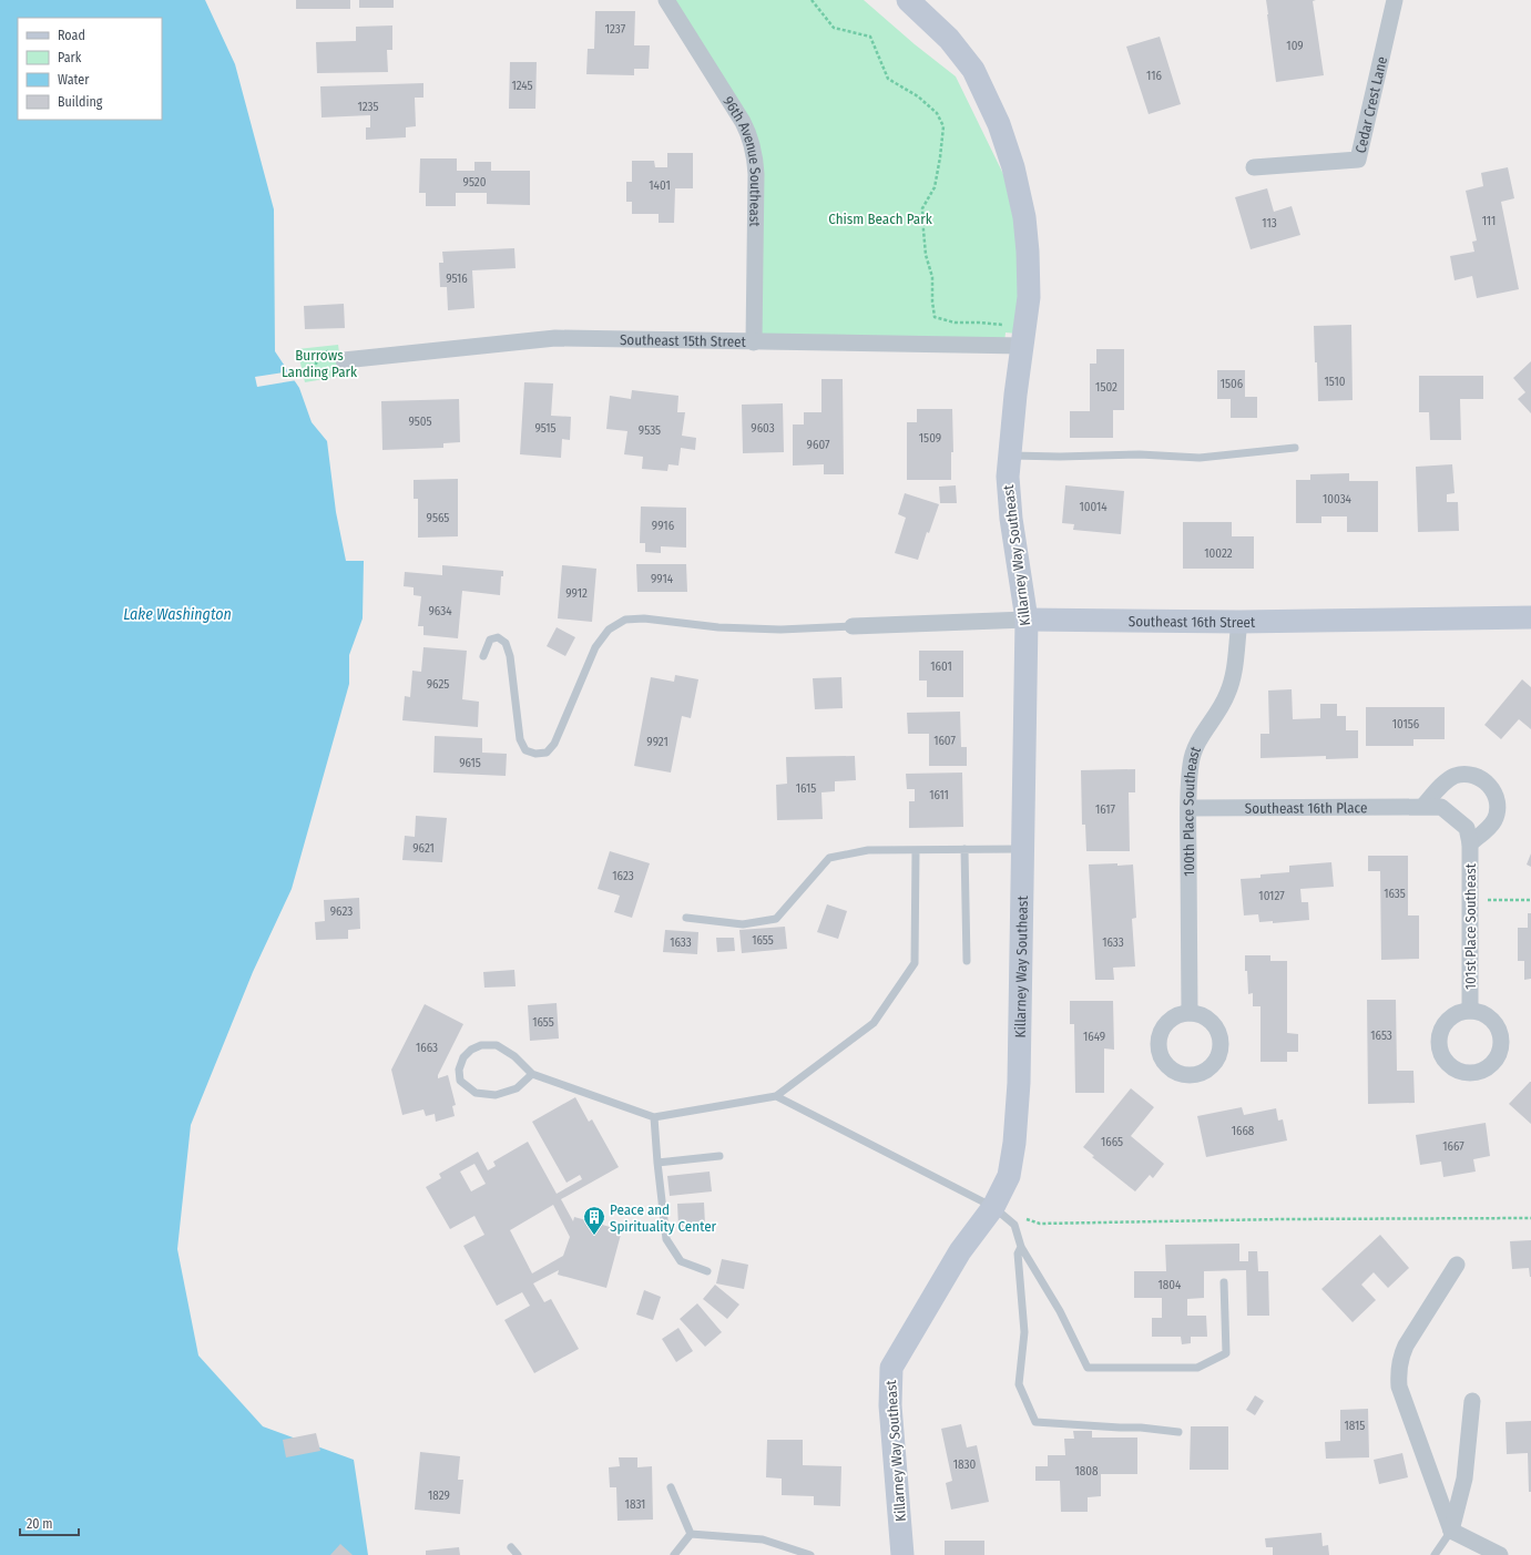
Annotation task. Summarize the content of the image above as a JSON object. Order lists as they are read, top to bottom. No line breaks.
{"streets":{"street":["Cedar Crest Lane","96th Avenue Southeast","Southeast 15th Street","Killarney Way Southeast","Southeast 16th Street","Southeast 16th Place","100th Place Southeast","101st Place Southeast"]},"crossings":[["96th Avenue Southeast","Southeast 15th Street"],["Southeast 15th Street","Killarney Way Southeast"],["Killarney Way Southeast","Southeast 16th Street"],["Southeast 16th Street","100th Place Southeast"],["Southeast 16th Place","100th Place Southeast"],["Southeast 16th Place","101st Place Southeast"]],"water":["Lake Washington"],"parks":["Chism Beach Park","Burrows Landing Park"],"places":{"building":["Peace and Spirituality Center"]},"house_numbers":["1237","109","116","1245","1235","9520","1401","111","113","9516","1510","1506","1502","9505","9515","9603","9535","1509","9607","10034","10014","9565","9916","10022","9914","9912","9634","1601","9625","10156","1607","9921","9615","1615","1611","1617","9621","1623","1635","10127","9623","1655","1633","1633","1655","1653","1649","1663","1668","1665","1667","1804","1815","1830","1808","1829","1831"],"legend":["Road","Park","Water","Building"],"scale_bar":"20 m"}
